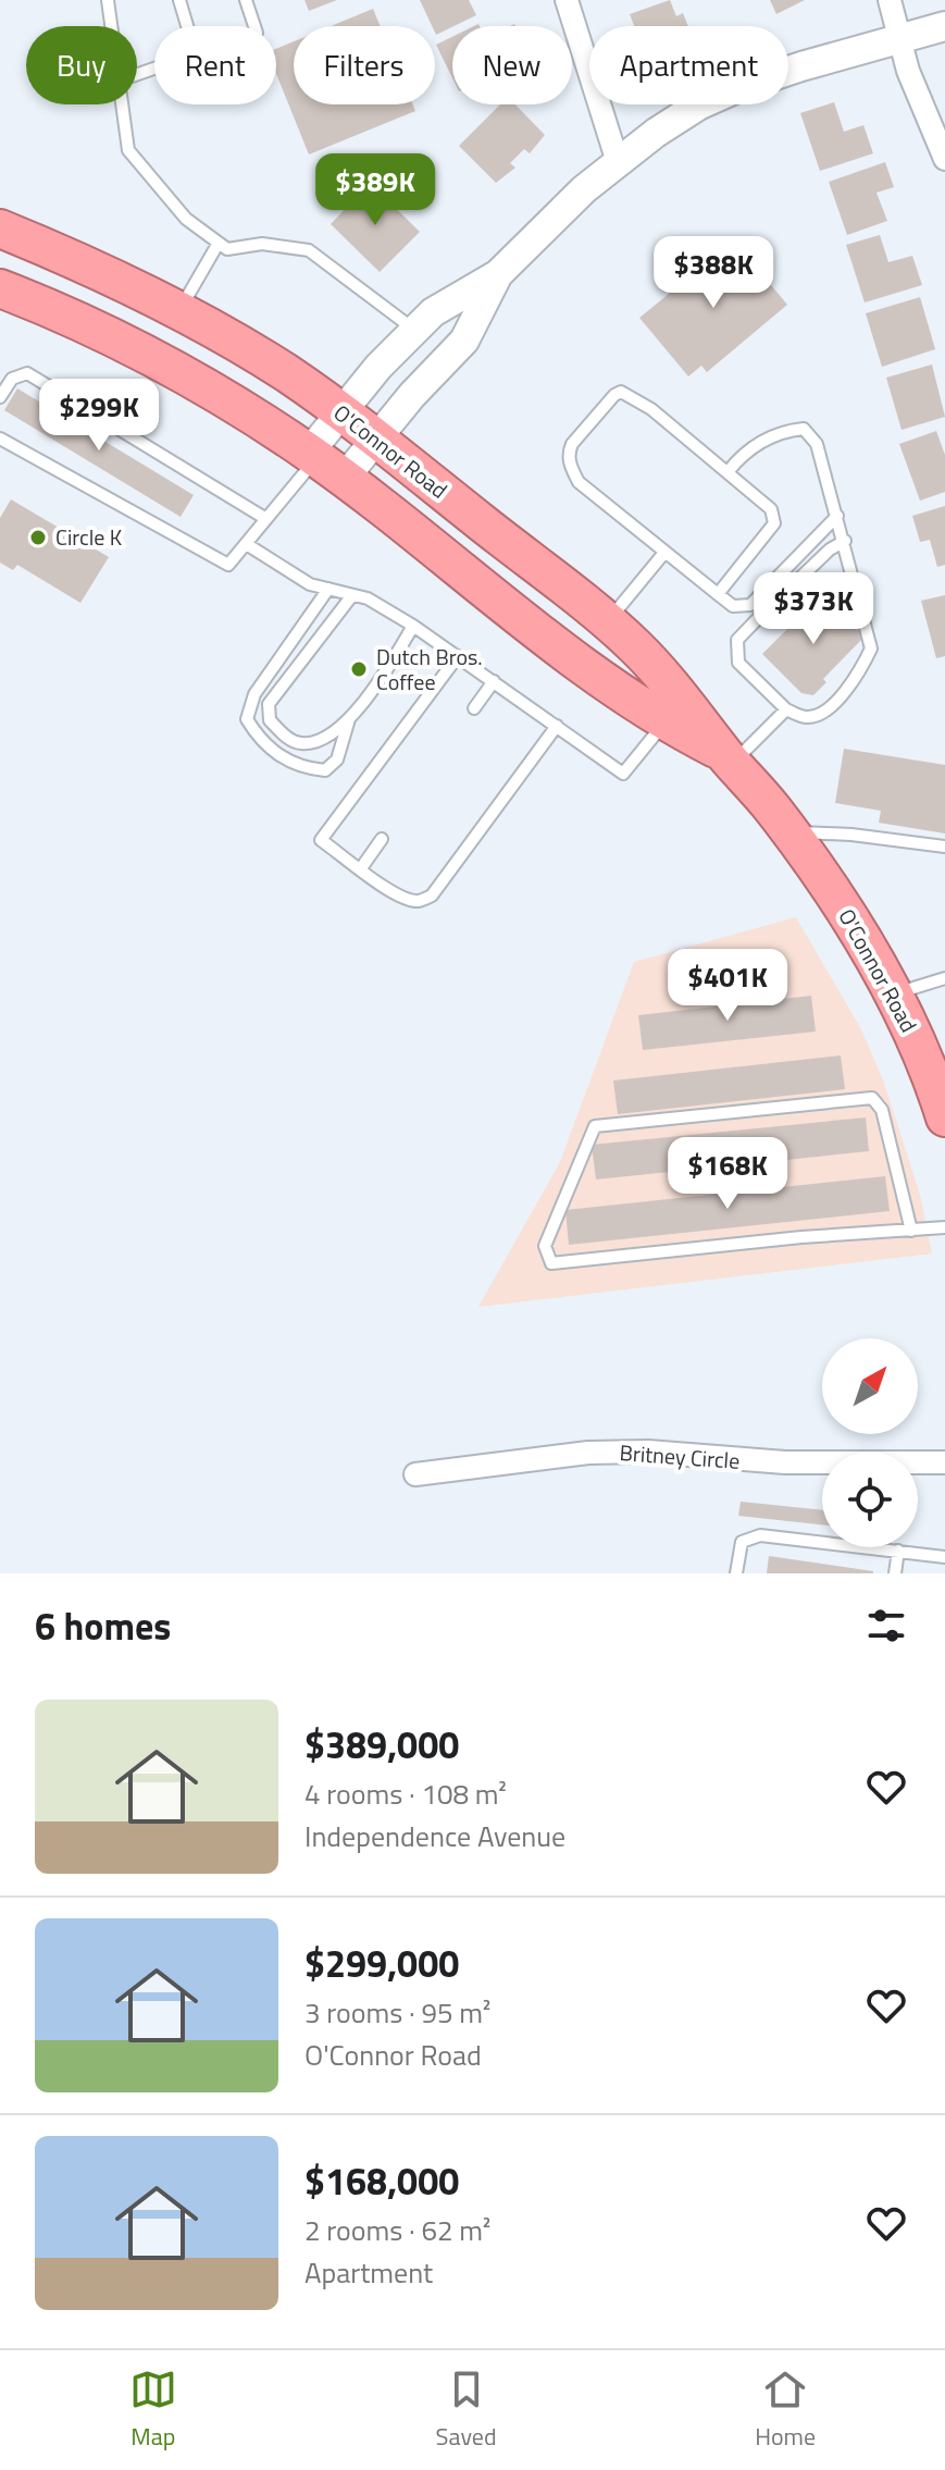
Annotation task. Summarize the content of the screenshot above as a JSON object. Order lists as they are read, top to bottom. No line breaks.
{"streets":{"highway":["O'Connor Road"],"street":["Britney Circle"]},"places":["Circle K","Dutch Bros. Coffee"],"north":"top right","page":{"chip":["Buy","Rent","Filters","New","Apartment"],"price":["$389K","$388K","$299K","$373K","$401K","$168K"],"heading":"6 homes","list":[{"name":"$389,000","note":"4 rooms · 108 m² · Independence Avenue"},{"name":"$299,000","note":"3 rooms · 95 m² · O'Connor Road"},{"name":"$168,000","note":"2 rooms · 62 m² · Apartment"}],"tabs":["Map","Saved","Home"]}}
